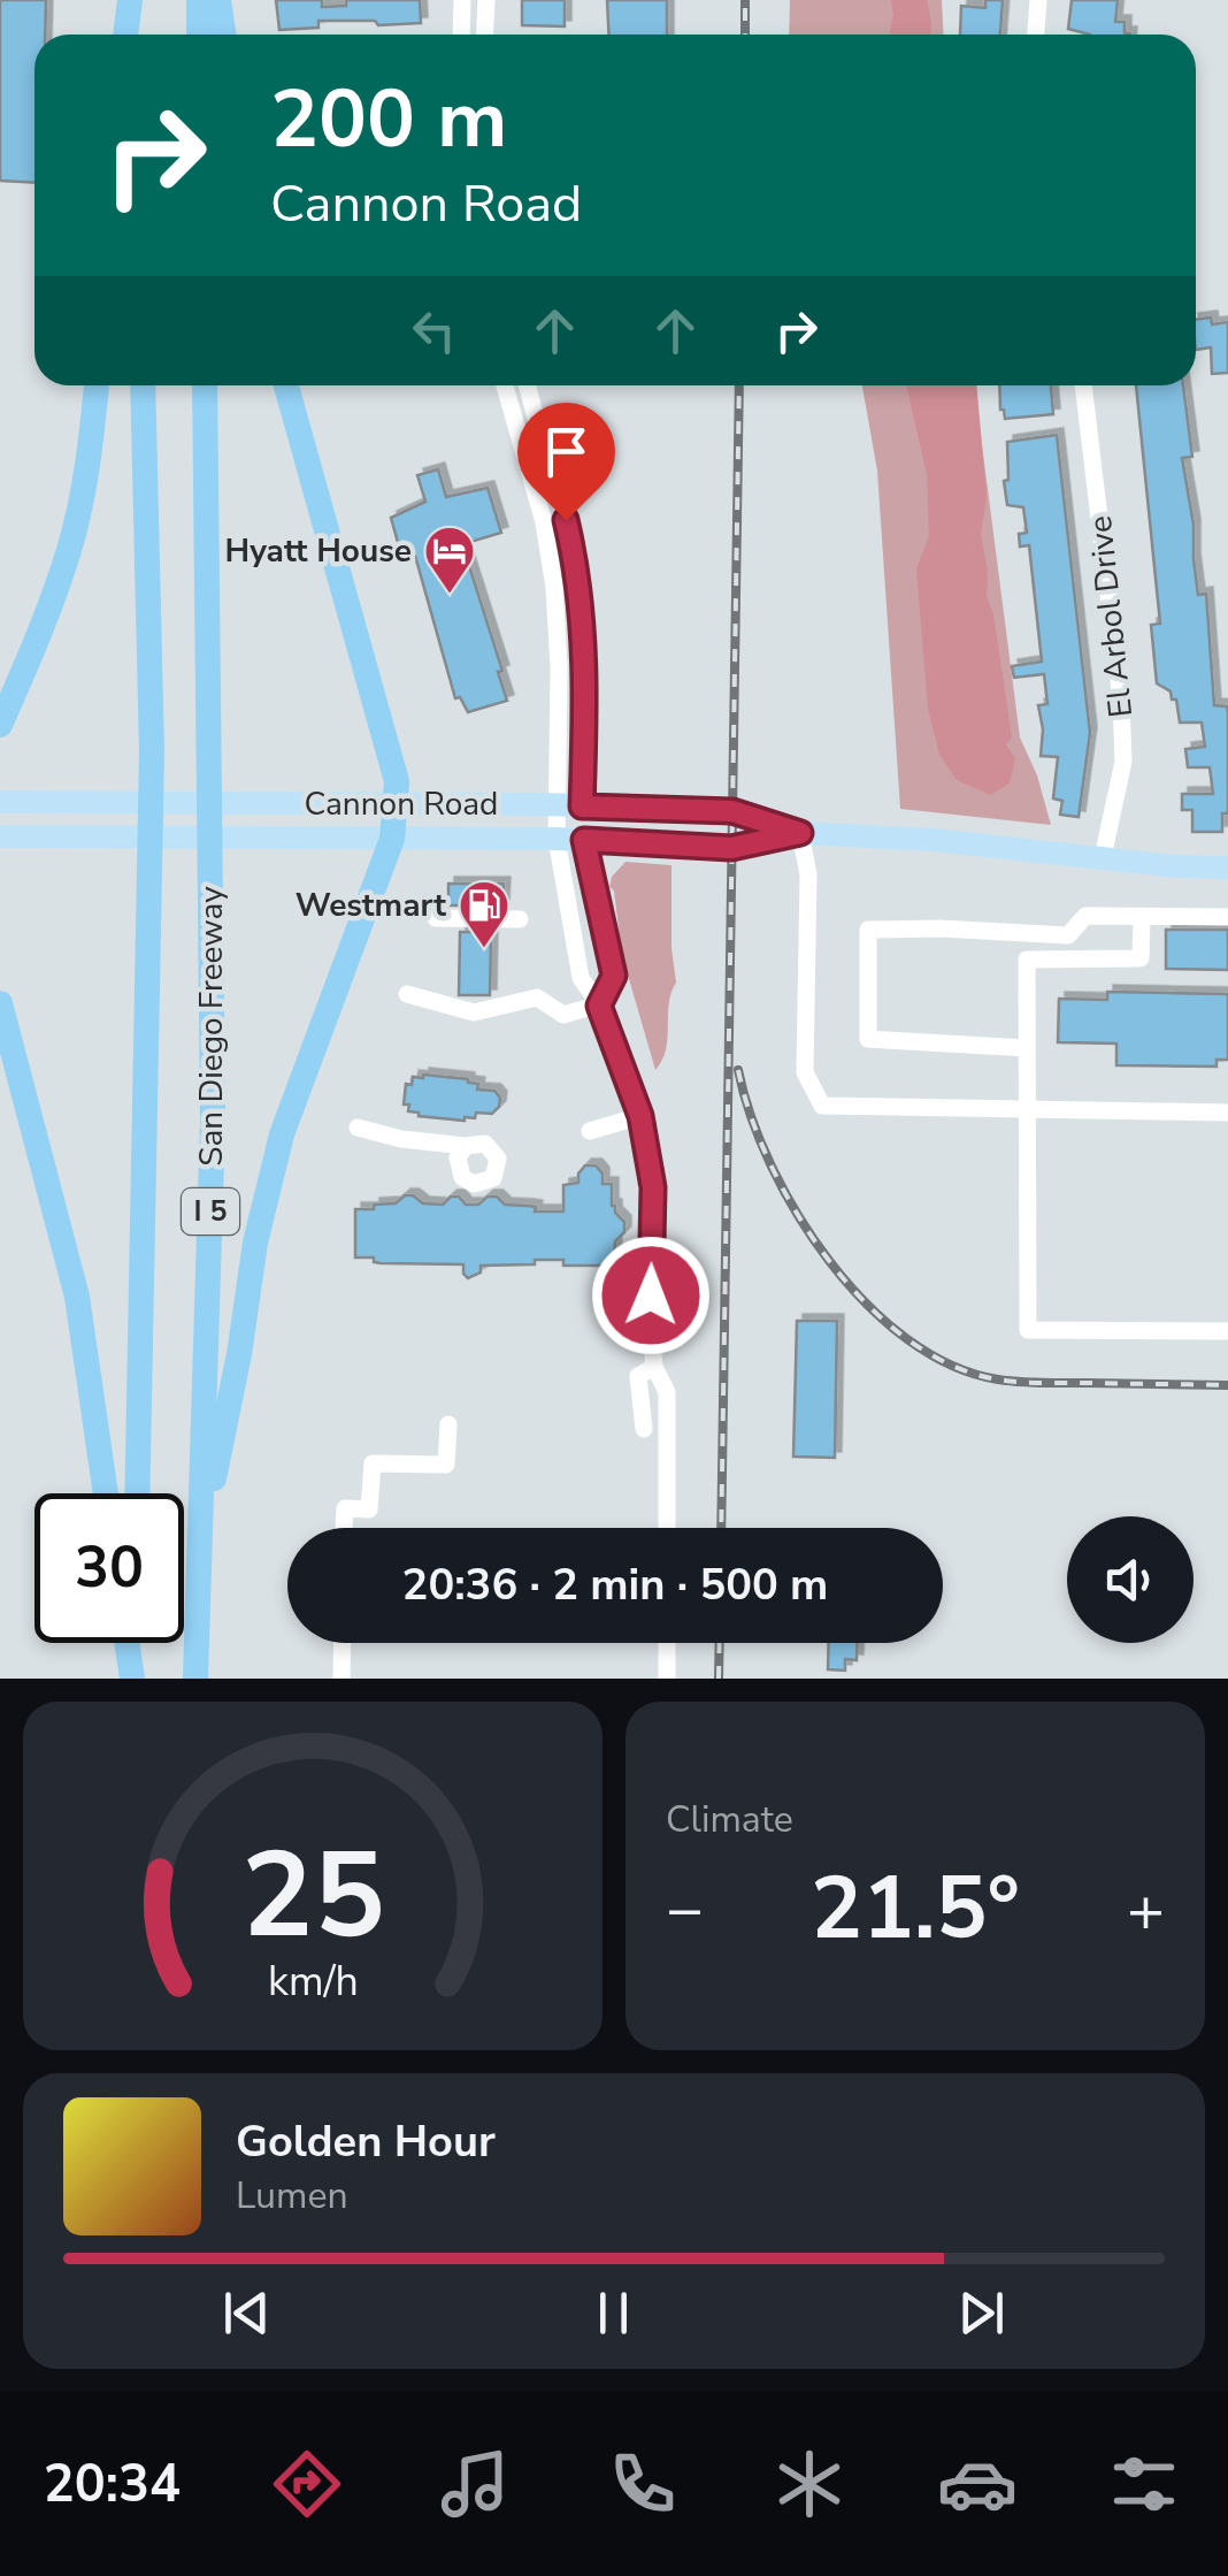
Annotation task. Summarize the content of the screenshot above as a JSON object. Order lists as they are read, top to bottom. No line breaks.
{"streets":{"highway":["San Diego Freeway","I 5"],"main road":["Cannon Road"],"street":["El Arbol Drive"]},"crossings":[["El Arbol Drive","Cannon Road"]],"places":{"hotel":["Hyatt House"],"fuel station":["Westmart"]},"page":{"turn":["200 m","Cannon Road"],"limit":"30","trip":"20:36 · 2 min · 500 m","tile":"Climate","heat":["−","21.5°","+"],"song":["Golden Hour","Lumen"],"tabs":"20:34","gauge":["25","km/h"]}}
